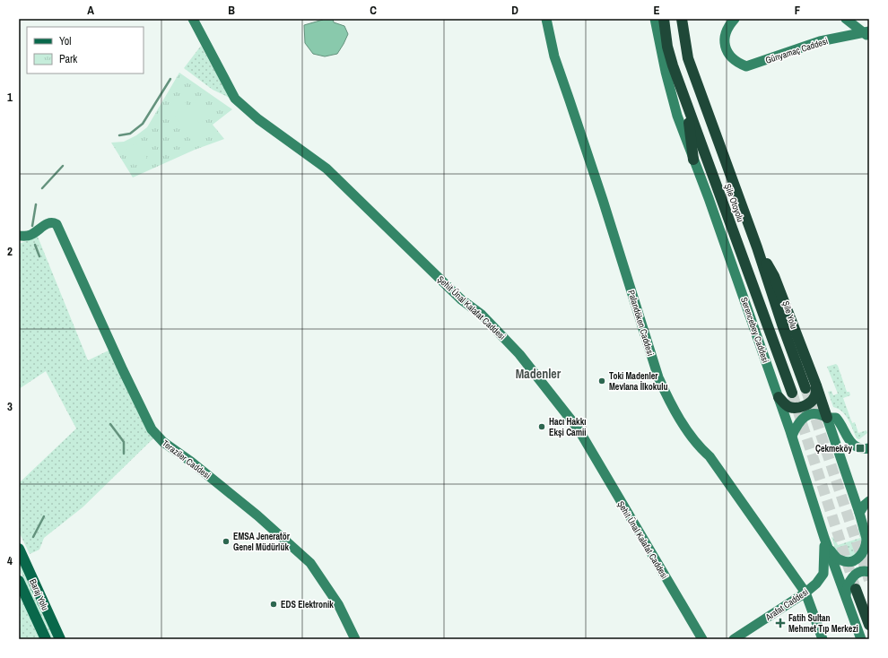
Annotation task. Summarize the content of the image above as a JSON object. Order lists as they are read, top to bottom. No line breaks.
{"streets":{"highway":["Şile Otoyolu","Şile Yolu"],"main road":["Baraj Yolu"],"street":["Günyamaç Caddesi","Şehit Ünal Kalafat Caddesi","Palandöken Caddesi","Serencebey Caddesi","Teraziler Caddesi","Arafat Caddesi"]},"crossings":[["Şile Otoyolu","Şile Yolu"],["Palandöken Caddesi","Arafat Caddesi"],["Serencebey Caddesi","Arafat Caddesi"]],"districts":["Madenler"],"places":{"other":["Toki Madenler Mevlana İlkokulu","Hacı Hakkı Ekşi Camii","EMSA Jeneratör Genel Müdürlük","EDS Elektronik"],"transit":["Çekmeköy"],"health":["Fatih Sultan Mehmet Tıp Merkezi"]},"legend":["Yol","Park"],"grid":{"columns":["A","B","C","D","E","F"],"rows":["1","2","3","4"]}}
